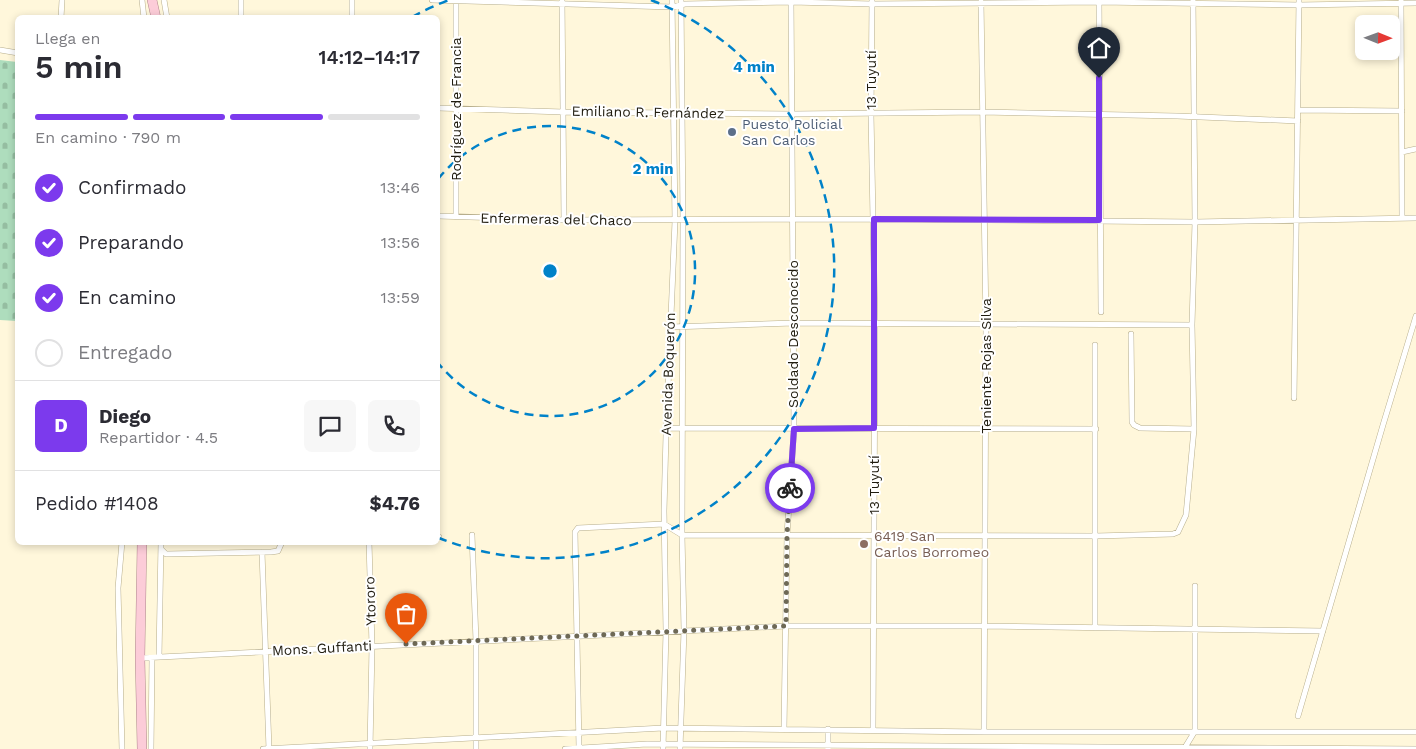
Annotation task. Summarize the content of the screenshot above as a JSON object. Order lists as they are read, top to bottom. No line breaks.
{"streets":{"street":["13 Tuyutí","Rodríguez de Francia","Emiliano R. Fernández","Enfermeras del Chaco","Soldado Desconocido","Teniente Rojas Silva","Avenida Boquerón","Ytororo","Mons. Guffanti"]},"crossings":[["13 Tuyutí","Emiliano R. Fernández"],["13 Tuyutí","Enfermeras del Chaco"],["13 Tuyutí","Mons. Guffanti"],["Rodríguez de Francia","Emiliano R. Fernández"],["Rodríguez de Francia","Enfermeras del Chaco"],["Emiliano R. Fernández","Soldado Desconocido"],["Emiliano R. Fernández","Teniente Rojas Silva"],["Emiliano R. Fernández","Avenida Boquerón"],["Enfermeras del Chaco","Soldado Desconocido"],["Enfermeras del Chaco","Teniente Rojas Silva"],["Enfermeras del Chaco","Avenida Boquerón"],["Soldado Desconocido","Mons. Guffanti"],["Teniente Rojas Silva","Mons. Guffanti"],["Avenida Boquerón","Mons. Guffanti"],["Ytororo","Mons. Guffanti"]],"places":["Puesto Policial San Carlos","6419 San Carlos Borromeo"],"north":"right","page":{"heading":["5 min","Llega en","14:12–14:17"],"panel":["Diego","Repartidor · 4.5","Pedido #1408","$4.76"],"bar":"En camino · 790 m","list":[["Confirmado","13:46"],["Preparando","13:56"],["En camino","13:59"],"Entregado"],"round":"D"},"rings":["4 min","2 min"]}
